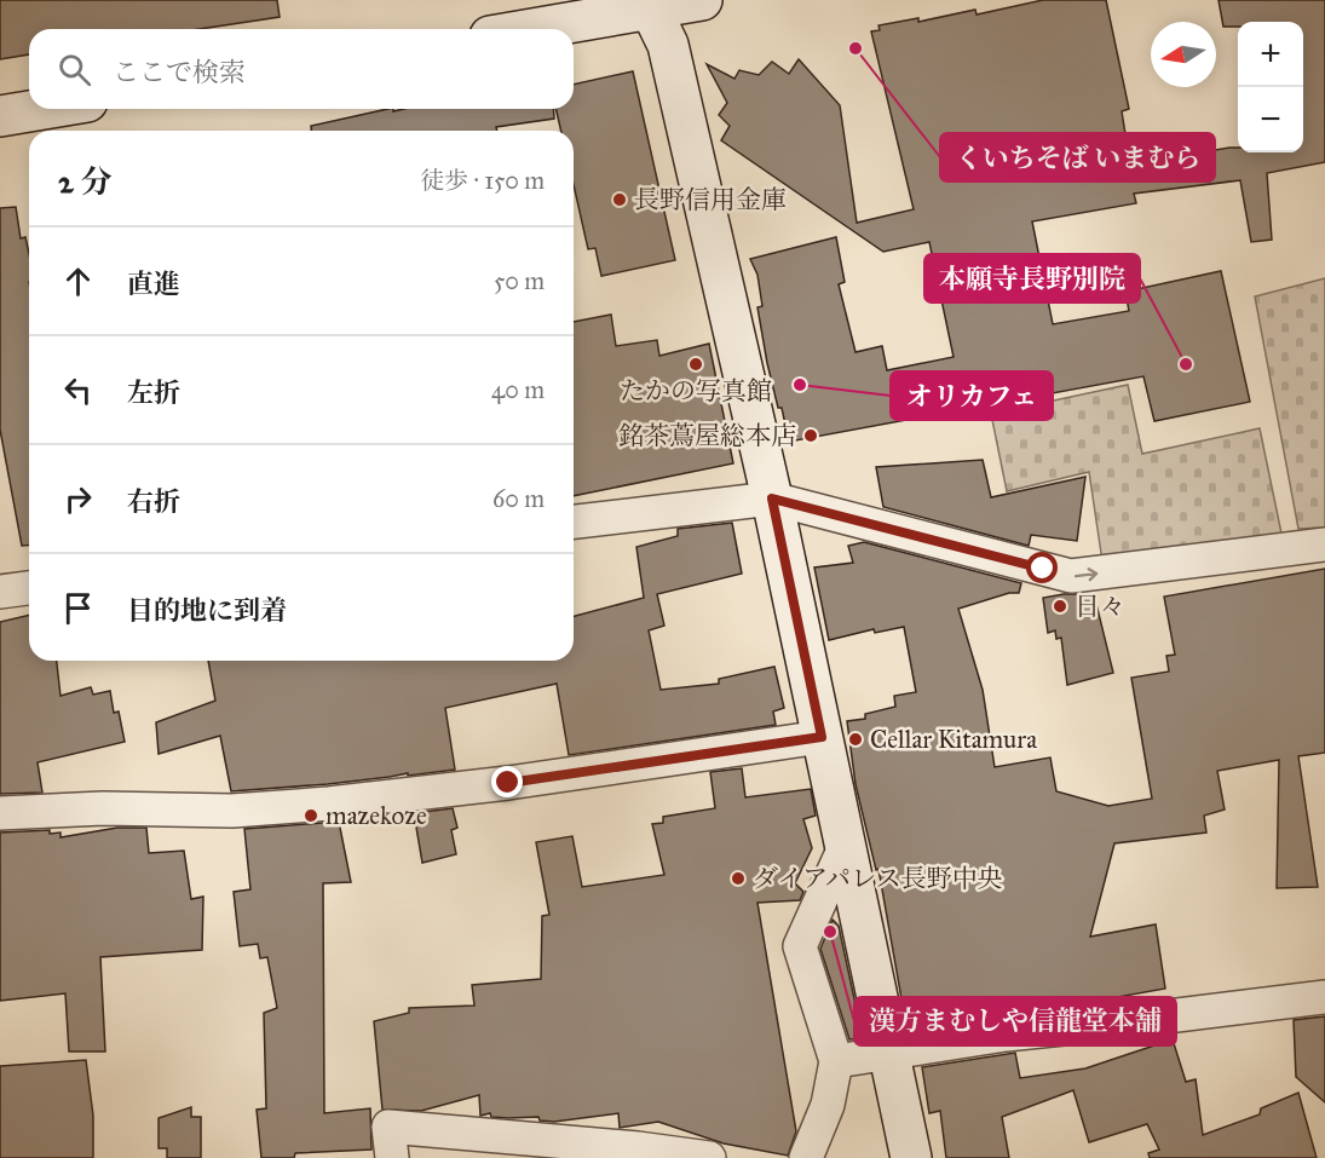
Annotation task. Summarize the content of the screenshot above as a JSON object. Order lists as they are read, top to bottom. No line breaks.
{"places":["くいちそば いまむら","長野信用金庫","たかの写真館","本願寺長野別院","オリカフェ","銘茶蔦屋総本店","日々","Cellar Kitamura","mazekoze","ダイアパレス長野中央","漢方まむしや信龍堂本舗"],"north":"left","page":{"map_buttons":["+","−"],"search":"ここで検索","heading":["2 分","徒歩 · 150 m"],"list":[["直進","50 m"],["左折","40 m"],["右折","60 m"],"目的地に到着"]}}
